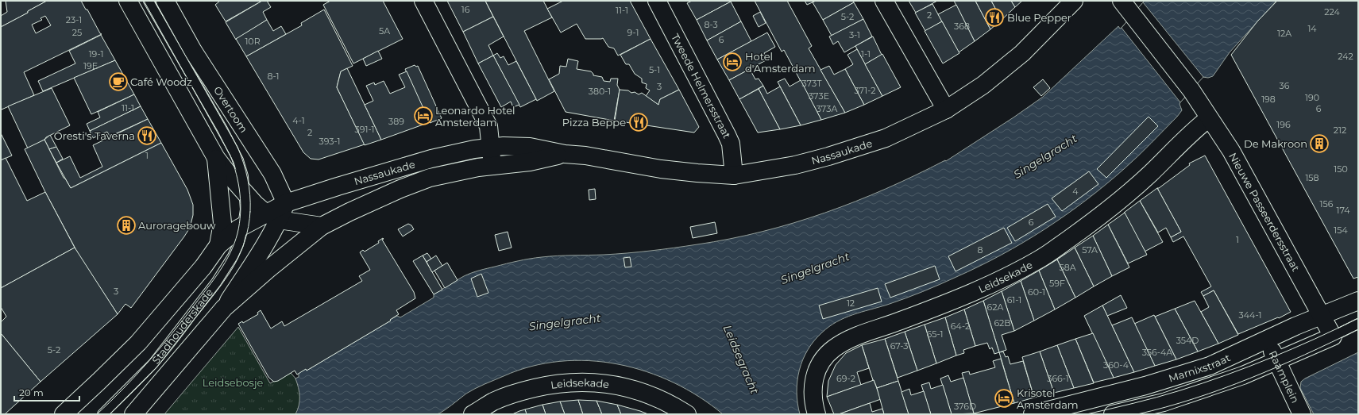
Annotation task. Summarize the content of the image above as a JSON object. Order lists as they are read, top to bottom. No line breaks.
{"streets":{"main road":["Tweede Helmersstraat","Overtoom","Nassaukade","Nieuwe Passeerdersstraat","Leidsekade","Stadhouderskade","Marnixstraat","Raamplein"]},"crossings":[["Tweede Helmersstraat","Nassaukade"],["Overtoom","Nassaukade"],["Overtoom","Stadhouderskade"],["Nassaukade","Stadhouderskade"],["Nieuwe Passeerdersstraat","Leidsekade"],["Nieuwe Passeerdersstraat","Marnixstraat"],["Marnixstraat","Raamplein"]],"water":["Singelgracht","Leidsegracht"],"parks":["Leidsebosje"],"places":{"restaurant":["Blue Pepper","Pizza Beppe","Oresti's Taverna"],"hotel":["Hotel d'Amsterdam","Leonardo Hotel Amsterdam","Krisotel Amsterdam"],"cafe":["Café Woodz"],"building":["De Makroon","Auroragebouw"]},"house_numbers":["16","11-1","224","2","5-2","23-1","8-3","368","14","5A","25","9-1","12A","3-1","6","10R","19-1","1-1","242","19E","5-1","8-1","373T","36","3","371-2","380-1","373E","190","198","11-1","373A","6","4-1","389","196","391-1","212","2","393-1","1","150","158","4","156","174","6","154","1","8","57A","58A","59F","3","60-1","61-1","12","62A","344-1","62B","64-2","65-1","354D","67-3","5-2","356-4A","360-4","69-2","366-1","376D"],"scale_bar":"20 m"}
